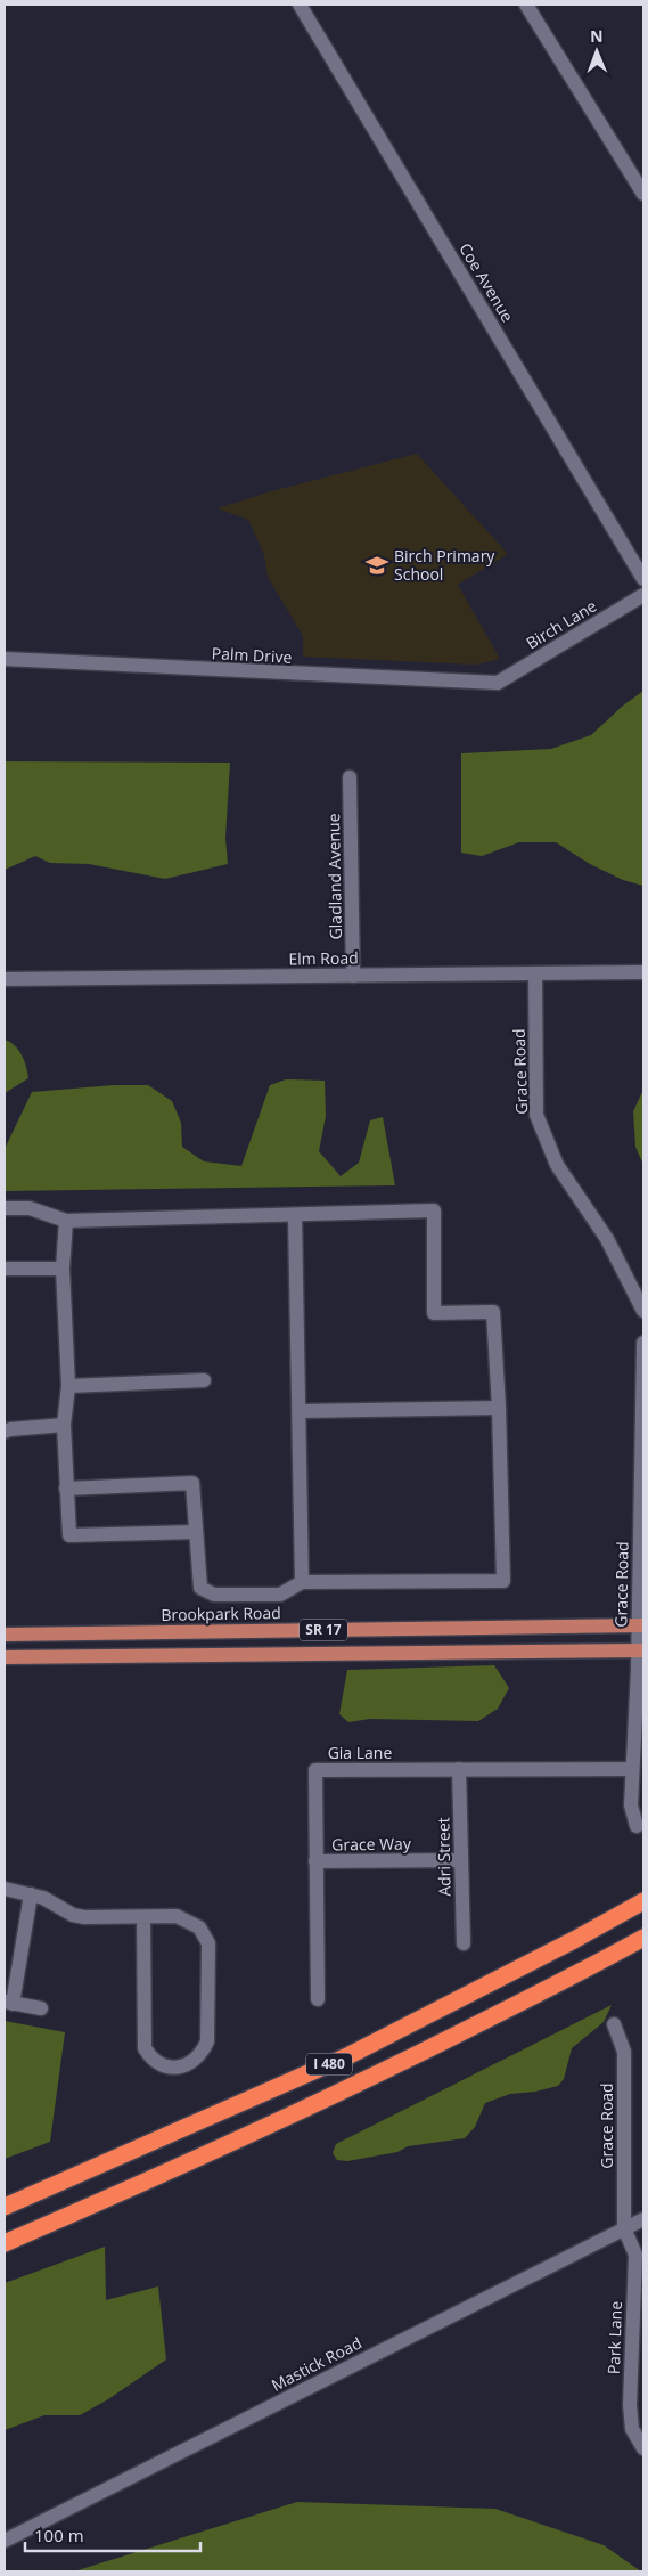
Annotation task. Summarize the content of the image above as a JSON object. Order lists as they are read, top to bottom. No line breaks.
{"streets":{"highway":["I 480"],"main road":["Brookpark Road","SR 17"],"street":["Coe Avenue","Birch Lane","Palm Drive","Gladland Avenue","Elm Road","Grace Road","Gia Lane","Grace Way","Adri Street","Park Lane","Mastick Road"]},"crossings":[["Birch Lane","Palm Drive"],["Gladland Avenue","Elm Road"],["Elm Road","Grace Road"],["Grace Road","Brookpark Road"],["Grace Road","SR 17"],["Grace Road","Gia Lane"],["Grace Road","Park Lane"],["Grace Road","Mastick Road"],["Gia Lane","Grace Way"],["Gia Lane","Adri Street"],["Grace Way","Adri Street"],["Park Lane","Mastick Road"]],"places":{"school or university":["Birch Primary School"]},"scale_bar":"100 m","north":"top"}
